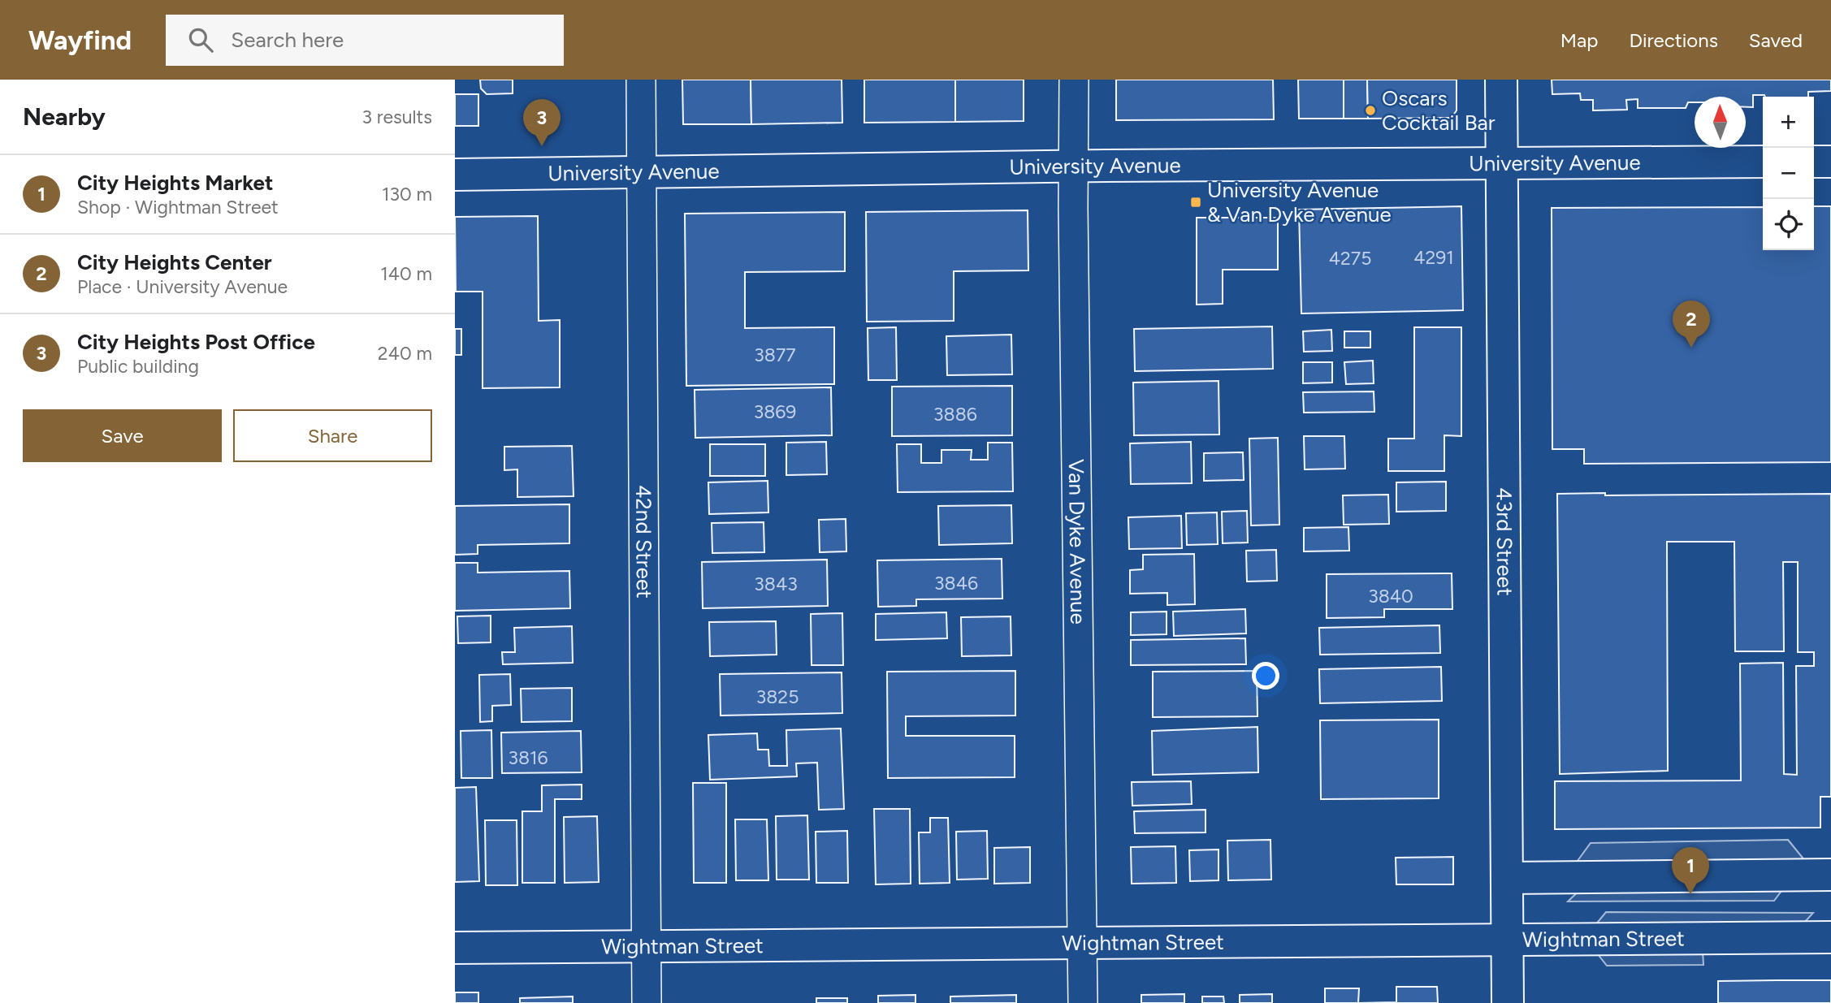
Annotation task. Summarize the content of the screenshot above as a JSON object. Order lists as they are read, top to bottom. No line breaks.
{"streets":{"main road":["University Avenue","43rd Street","Wightman Street"],"street":["42nd Street","Van Dyke Avenue"]},"crossings":[["University Avenue","42nd Street"],["University Avenue","43rd Street"],["University Avenue","Van Dyke Avenue"],["42nd Street","Wightman Street"],["43rd Street","Wightman Street"],["Van Dyke Avenue","Wightman Street"]],"places":{"other":["Oscars Cocktail Bar"],"transit":["University Avenue & Van Dyke Avenue"]},"house_numbers":["4291","4275","3877","3869","3886","3846","3843","3840","3825","3816"],"north":"top","page":{"header":"Wayfind","search":"Search here","nav":["Map","Directions","Saved"],"heading":["Nearby","3 results"],"map_buttons":["+","−"],"pins":["3","2","1"],"list":[{"mark":"1","name":"City Heights Market","note":"Shop · Wightman Street","value":"130 m"},{"mark":"2","name":"City Heights Center","note":"Place · University Avenue","value":"140 m"},{"mark":"3","name":"City Heights Post Office","note":"Public building","value":"240 m"}],"buttons":["Save","Share"]}}
